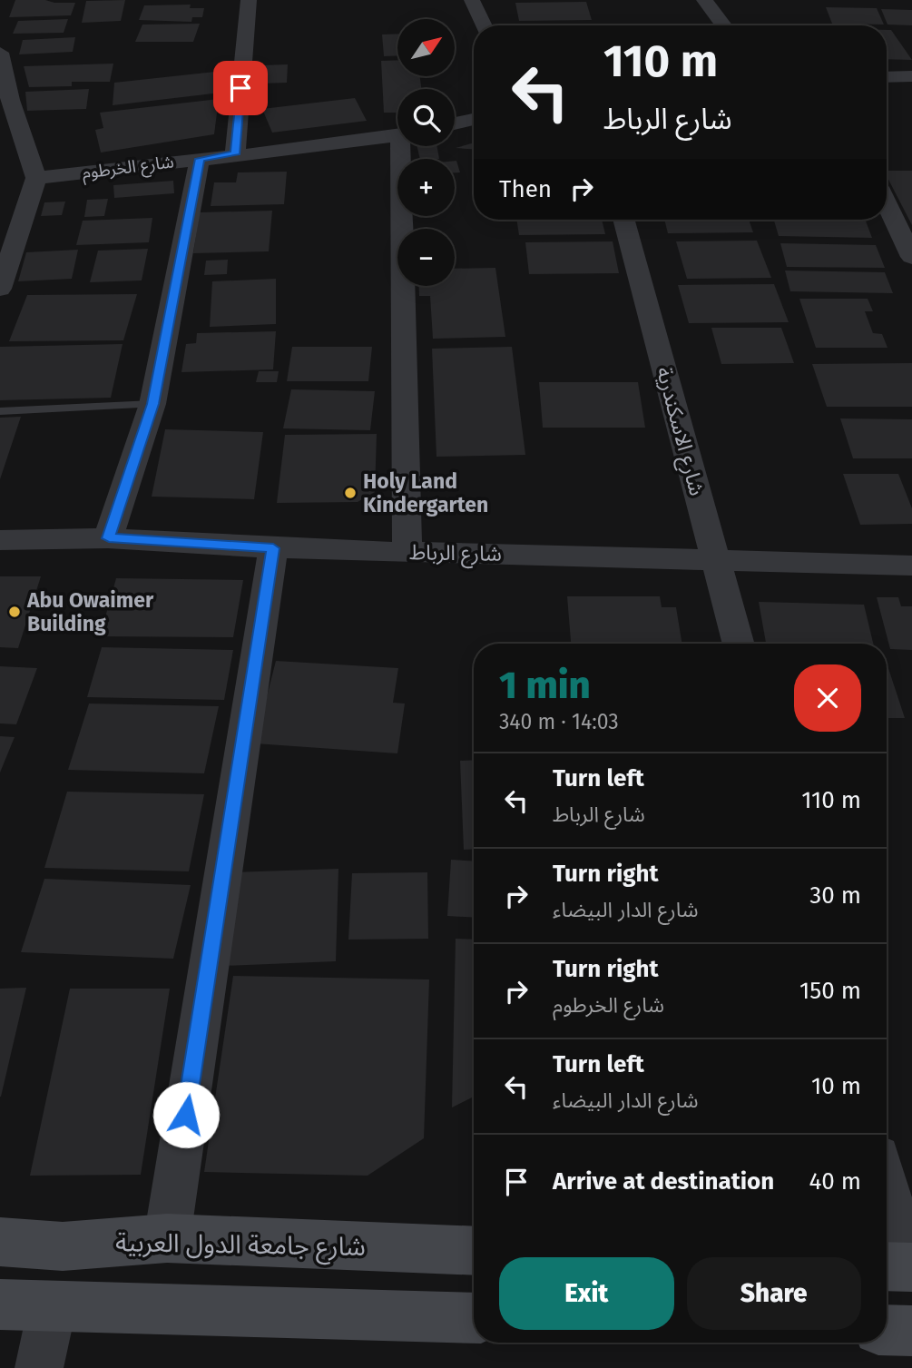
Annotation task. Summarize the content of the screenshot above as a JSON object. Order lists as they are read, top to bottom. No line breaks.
{"streets":{"main road":["شارع جامعة الدول العربية"],"street":["شارع الخرطوم","شارع الاسكندرية","شارع الرباط"]},"crossings":[["شارع الاسكندرية","شارع الرباط"]],"places":["Holy Land Kindergarten","Abu Owaimer Building"],"north":"top right","page":{"map_buttons":["+","−"],"turn":["110 m","شارع الرباط"],"then":"Then","heading":["1 min","340 m · 14:03"],"list":[{"name":"Turn left","note":"شارع الرباط","value":"110 m"},{"name":"Turn right","note":"شارع الدار البيضاء","value":"30 m"},{"name":"Turn right","note":"شارع الخرطوم","value":"150 m"},{"name":"Turn left","note":"شارع الدار البيضاء","value":"10 m"},{"name":"Arrive at destination","value":"40 m"}],"buttons":["Exit","Share"]}}
